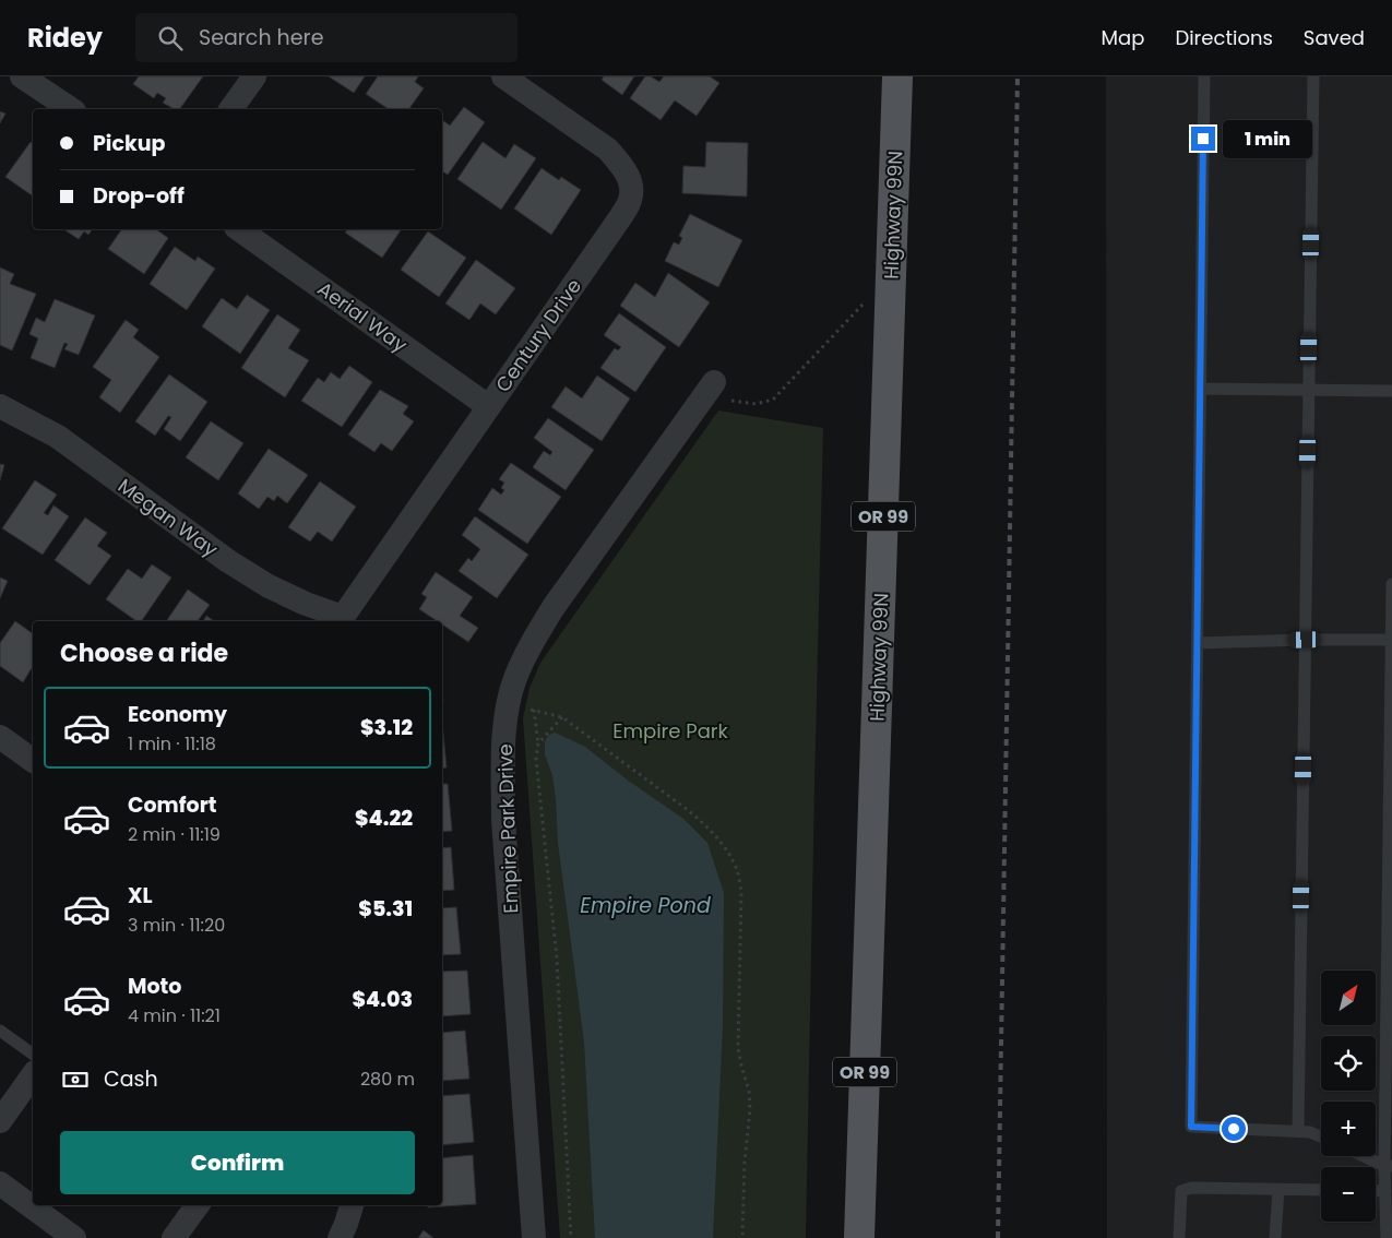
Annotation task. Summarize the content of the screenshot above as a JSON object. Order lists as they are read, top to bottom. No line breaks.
{"streets":{"main road":["Highway 99N","OR 99"],"street":["Aerial Way","Century Drive","Megan Way","Empire Park Drive"]},"crossings":[["Aerial Way","Century Drive"],["Century Drive","Megan Way"]],"water":["Empire Pond"],"parks":["Empire Park"],"north":"top right","page":{"header":"Ridey","search":"Search here","nav":["Map","Directions","Saved"],"banner":["Pickup","Drop-off"],"bubble":"1 min","heading":"Choose a ride","list":[{"name":"Economy","note":"1 min · 11:18","value":"$3.12"},{"name":"Comfort","note":"2 min · 11:19","value":"$4.22"},{"name":"XL","note":"3 min · 11:20","value":"$5.31"},{"name":"Moto","note":"4 min · 11:21","value":"$4.03"}],"map_buttons":["+","−"],"pay":["Cash","280 m"],"buttons":"Confirm"}}
